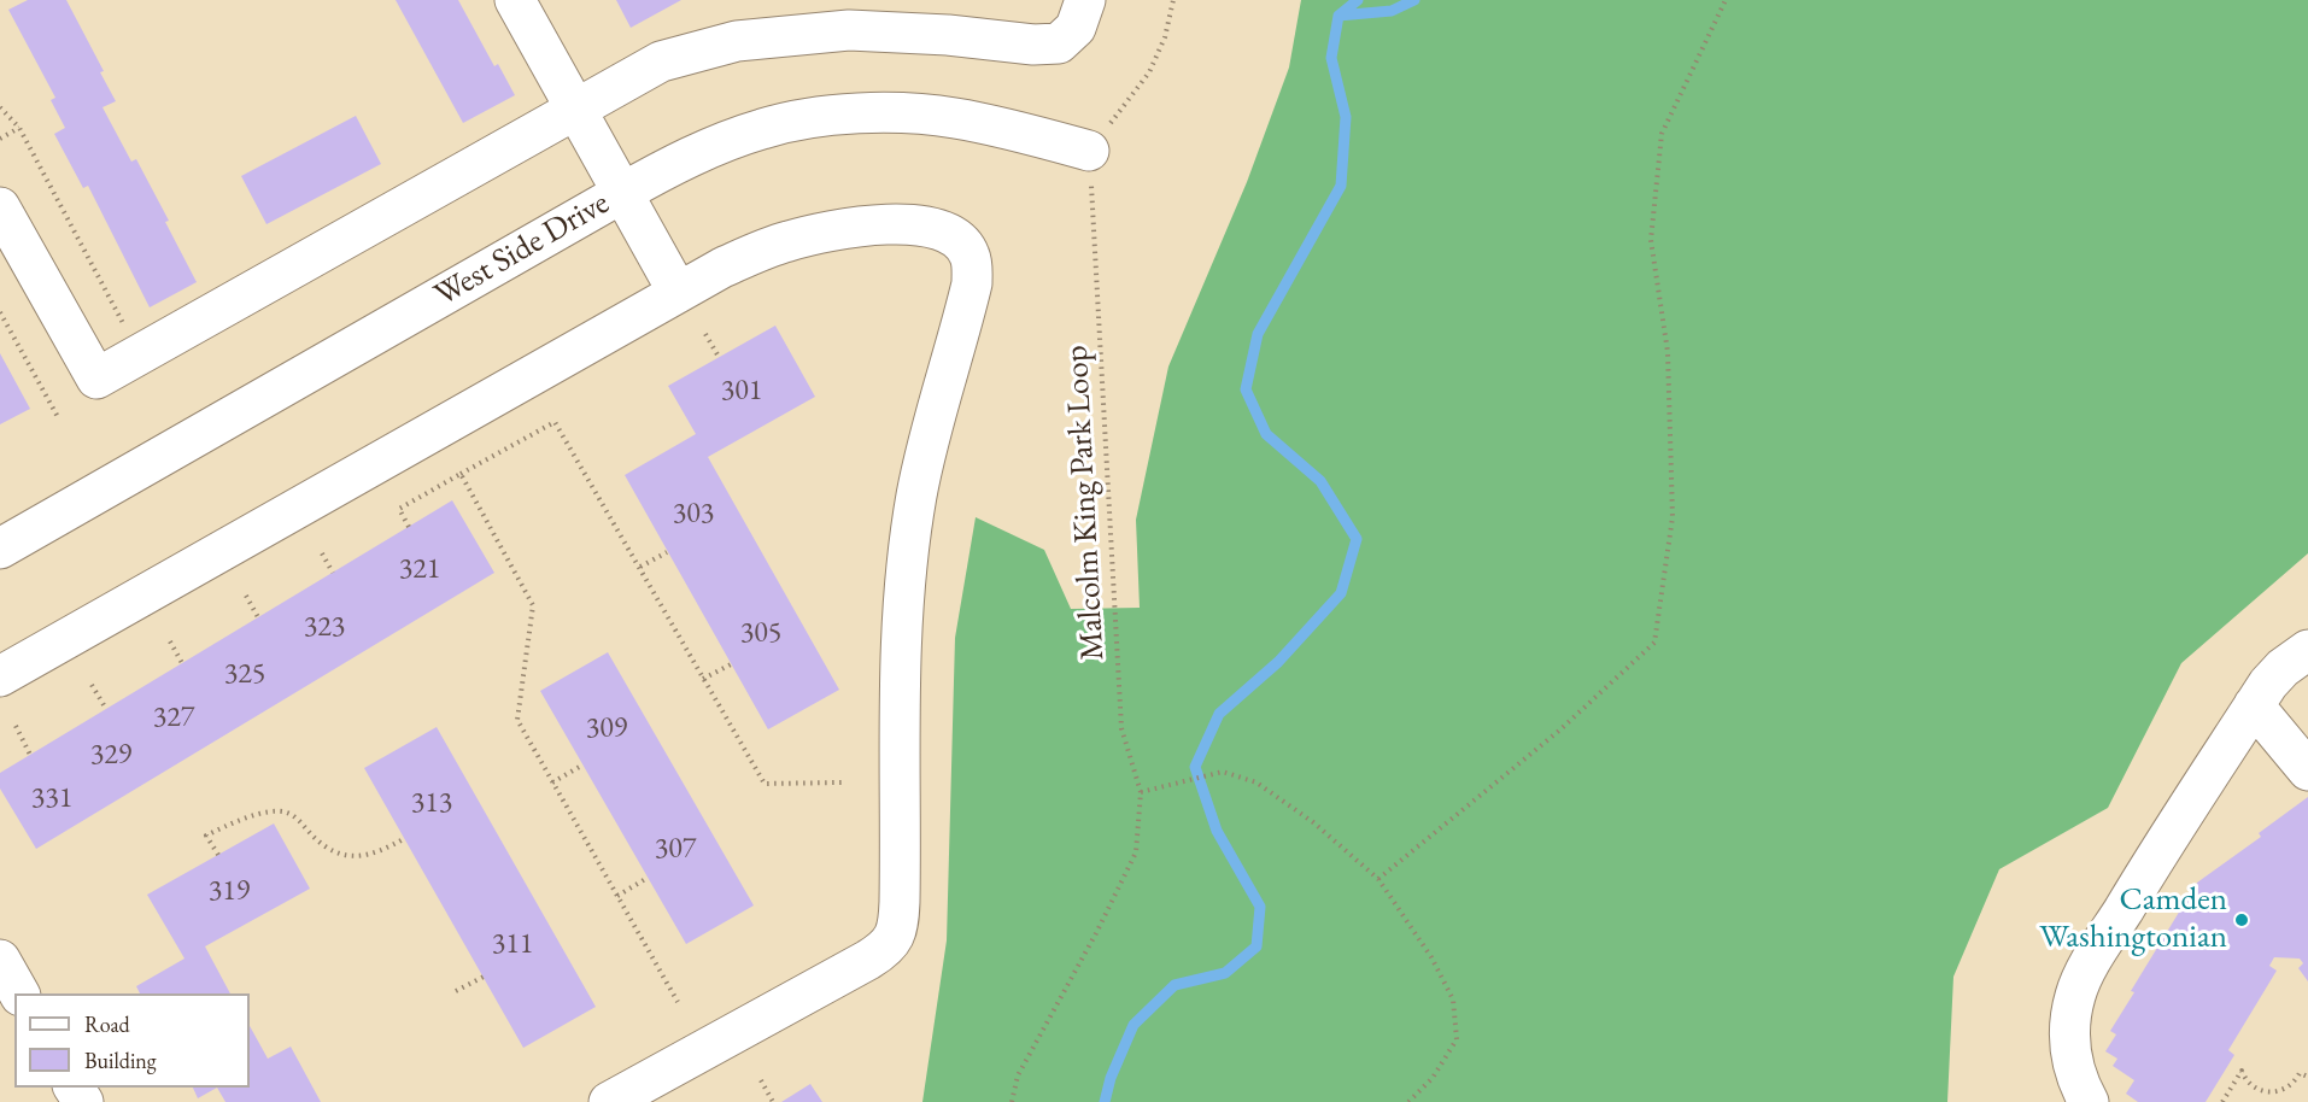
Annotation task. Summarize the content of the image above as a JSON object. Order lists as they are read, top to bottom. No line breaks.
{"streets":{"street":["West Side Drive"],"path":["Malcolm King Park Loop"]},"crossings":[["West Side Drive","Malcolm King Park Loop"]],"places":["Camden Washingtonian"],"house_numbers":["301","303","321","323","305","325","327","309","329","331","313","307","319","311"],"legend":["Road","Building"]}
